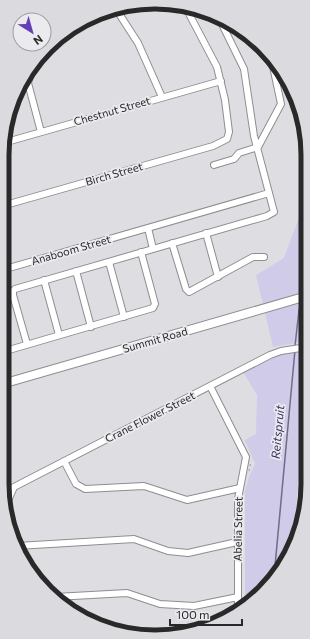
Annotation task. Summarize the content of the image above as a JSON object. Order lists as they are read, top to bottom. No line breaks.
{"streets":{"main road":["Summit Road"],"street":["Chestnut Street","Birch Street","Anaboom Street","Crane Flower Street","Abelia Street"]},"crossings":[["Chestnut Street","Birch Street"],["Crane Flower Street","Abelia Street"]],"water":["Reitspruit"],"scale_bar":"100 m","north":"bottom right"}
